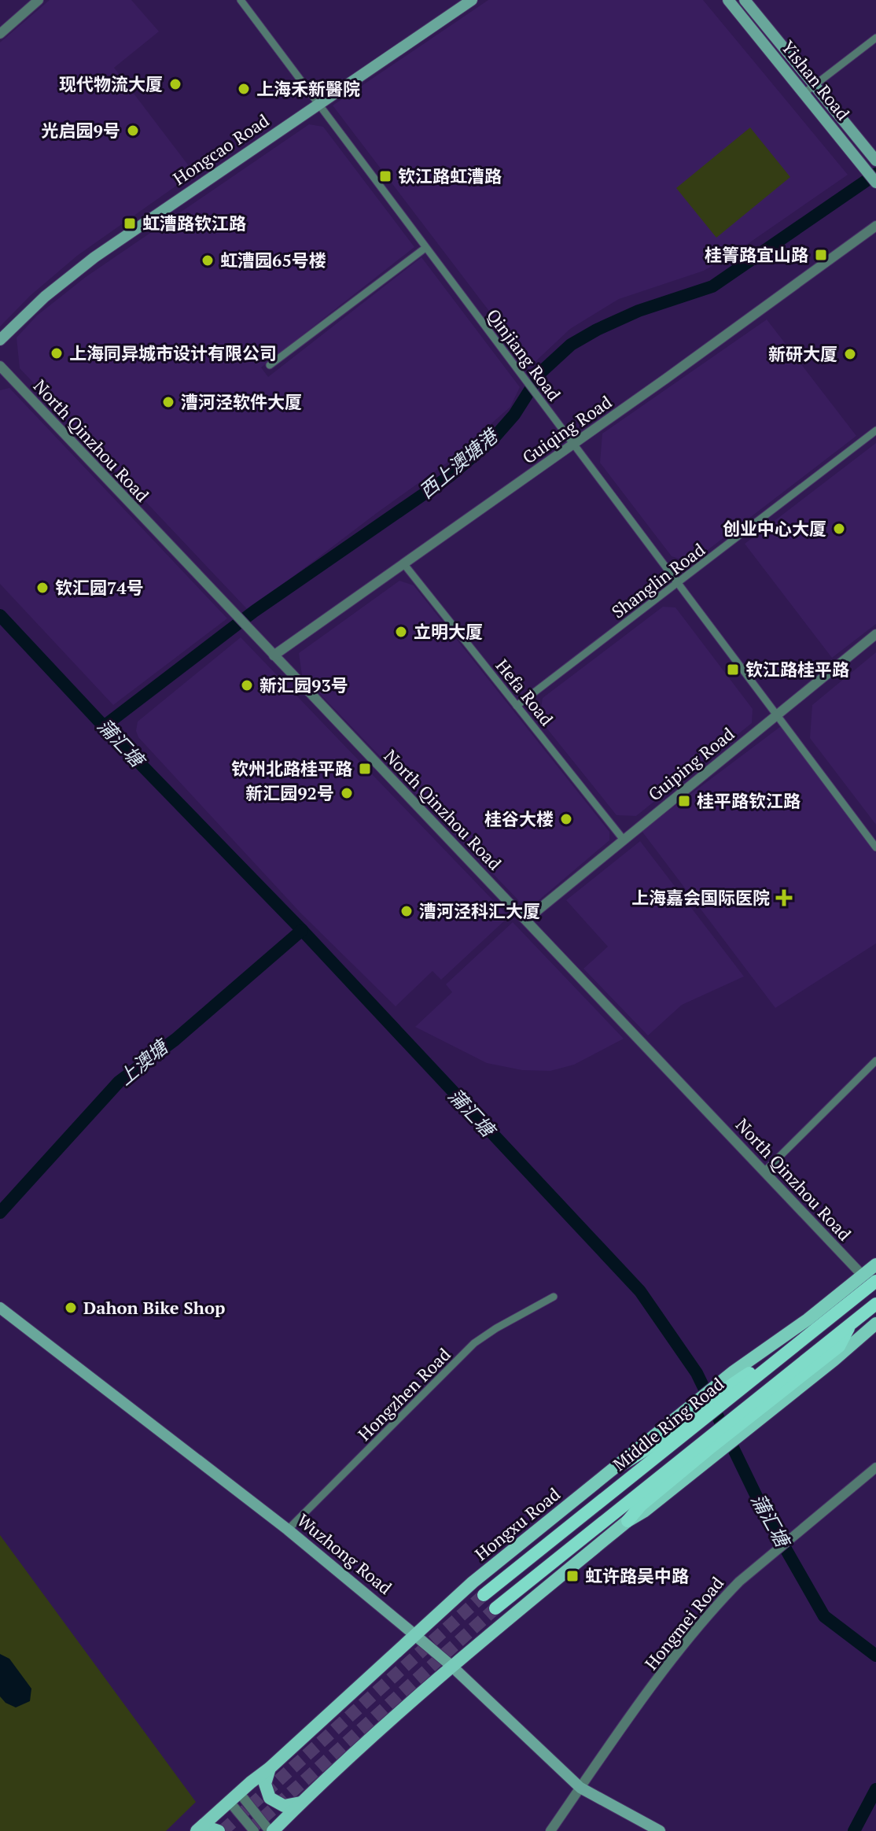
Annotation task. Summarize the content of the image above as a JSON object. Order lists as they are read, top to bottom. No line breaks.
{"streets":{"highway":["Middle Ring Road"],"main road":["Yishan Road","Hongcao Road","Hongxu Road","Wuzhong Road"],"street":["Qinjiang Road","Guiqing Road","North Qinzhou Road","Shanglin Road","Hefa Road","Guiping Road","Hongzhen Road","Hongmei Road"]},"crossings":[["Hongcao Road","Qinjiang Road"],["Qinjiang Road","Guiqing Road"],["Qinjiang Road","Shanglin Road"],["Qinjiang Road","Guiping Road"],["Guiqing Road","North Qinzhou Road"],["Guiqing Road","Hefa Road"],["North Qinzhou Road","Guiping Road"],["Shanglin Road","Hefa Road"],["Hefa Road","Guiping Road"],["Hongzhen Road","Wuzhong Road"],["Hongxu Road","Wuzhong Road"],["Wuzhong Road","Hongmei Road"]],"water":["西上澳塘港","蒲汇塘","上澳塘"],"places":{"other":["现代物流大厦","上海禾新醫院","光启园9号","虹漕园65号楼","上海同异城市设计有限公司","新研大厦","漕河泾软件大厦","创业中心大厦","钦汇园74号","立明大厦","新汇园93号","新汇园92号","桂谷大楼","漕河泾科汇大厦","Dahon Bike Shop"],"transit":["钦江路虹漕路","虹漕路钦江路","桂箐路宜山路","钦江路桂平路","钦州北路桂平路","桂平路钦江路","虹许路吴中路"],"health":["上海嘉会国际医院"]}}
